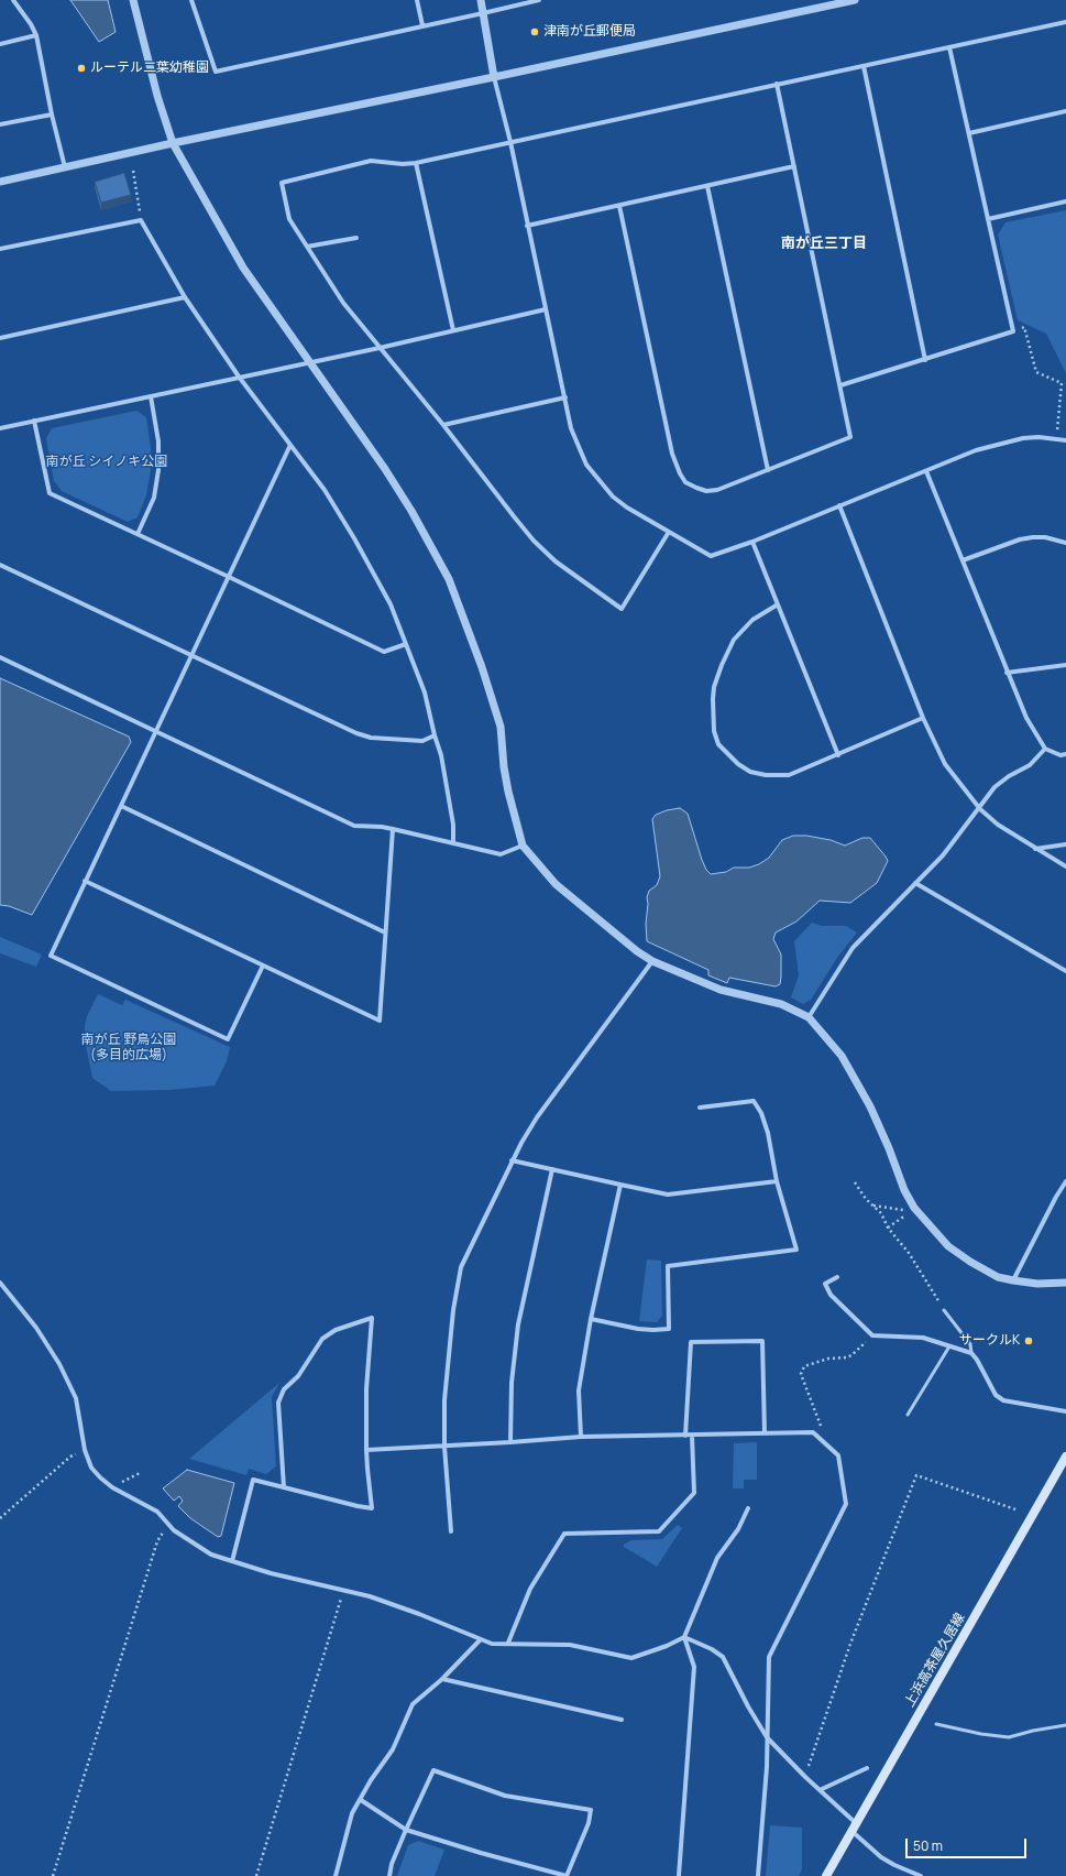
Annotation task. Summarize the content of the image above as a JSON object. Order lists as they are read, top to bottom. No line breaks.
{"streets":{"main road":["上浜高茶屋久居線"]},"districts":["南が丘三丁目"],"parks":["南が丘 シイノキ公園","南が丘 野鳥公園 (多目的広場)"],"places":["津南が丘郵便局","ルーテル二葉幼稚園","サークルK"],"scale_bar":"50 m"}
